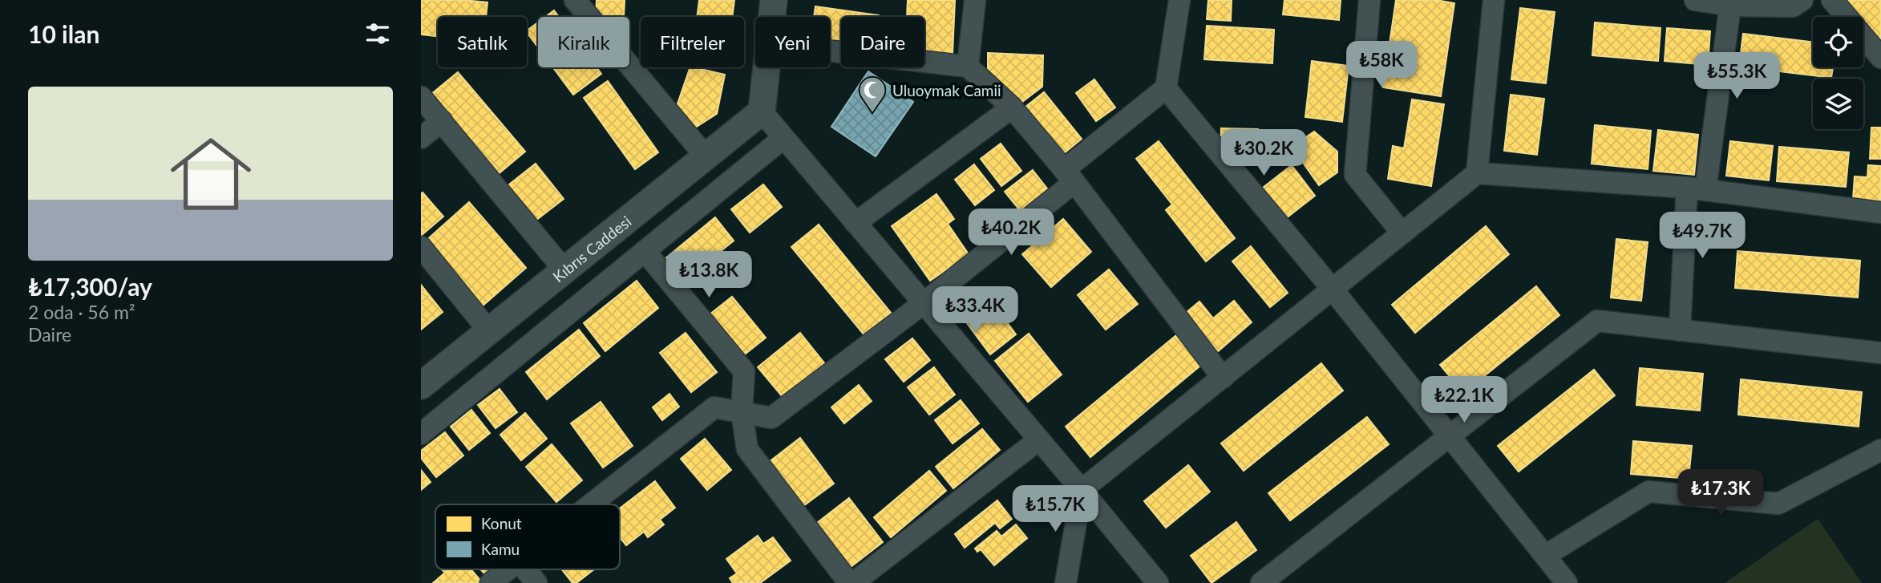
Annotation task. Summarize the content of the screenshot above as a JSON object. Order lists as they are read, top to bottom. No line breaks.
{"streets":{"street":["Kıbrıs Caddesi"]},"places":{"mosque":["Uluoymak Camii"]},"legend":["Konut","Kamu"],"page":{"heading":"10 ilan","chip":["Satılık","Kiralık","Filtreler","Yeni","Daire"],"price":["₺58K","₺55.3K","₺30.2K","₺40.2K","₺49.7K","₺13.8K","₺33.4K","₺22.1K","₺17.3K","₺15.7K"],"list":[{"name":"₺17,300/ay","note":"2 oda · 56 m² · Daire"}]}}
